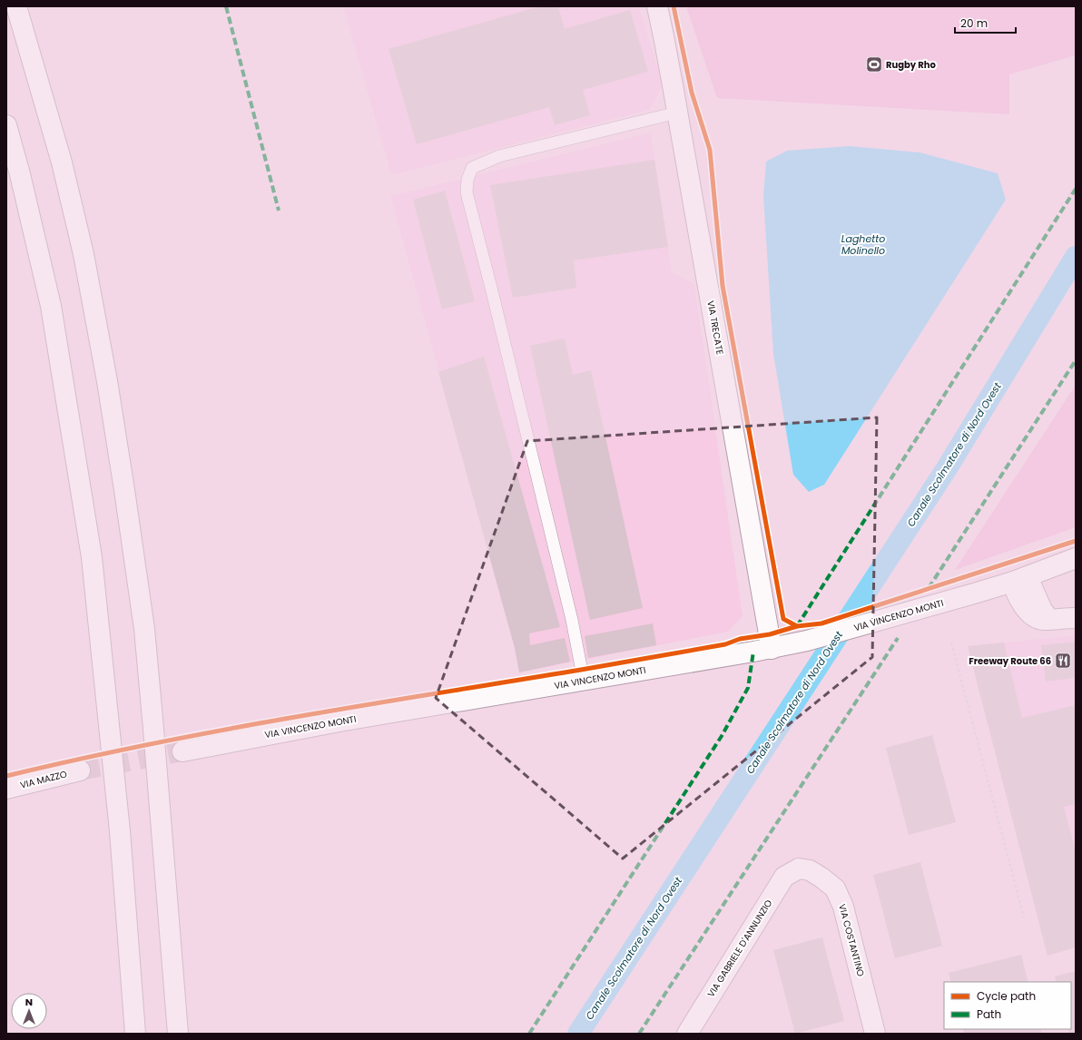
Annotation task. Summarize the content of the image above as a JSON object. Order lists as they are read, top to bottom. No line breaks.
{"streets":{"main road":["VIA TRECATE","VIA VINCENZO MONTI","VIA MAZZO","VIA COSTANTINO","VIA GABRIELE D'ANNUNZIO"]},"crossings":[["VIA TRECATE","VIA VINCENZO MONTI"],["VIA COSTANTINO","VIA GABRIELE D'ANNUNZIO"]],"water":["Laghetto Molinello","Canale Scolmatore di Nord Ovest"],"places":{"sports":["Rugby Rho"],"restaurant":["Freeway Route 66"]},"legend":["Cycle path","Path"],"scale_bar":"20 m","north":"top"}
